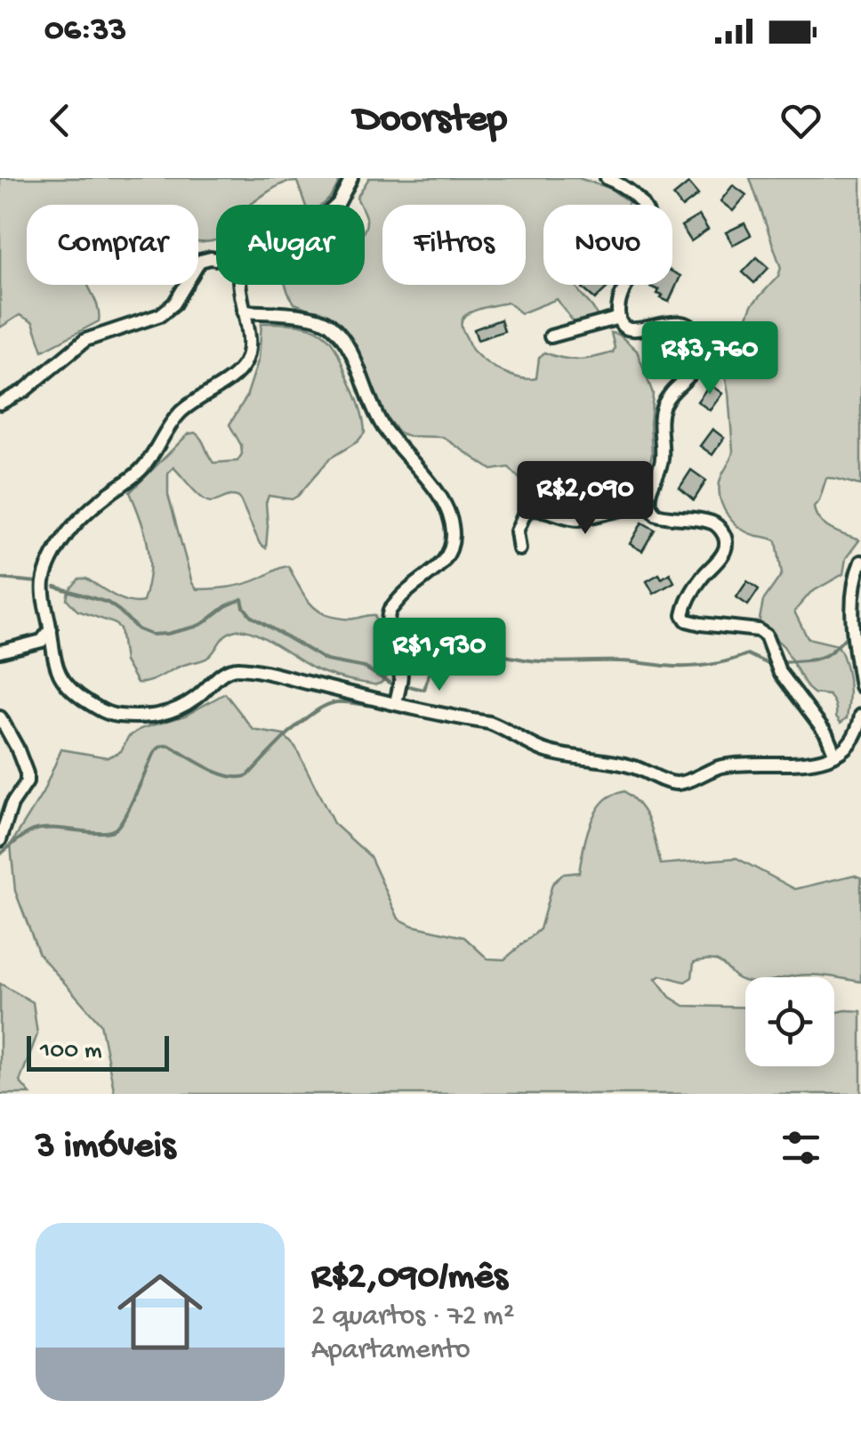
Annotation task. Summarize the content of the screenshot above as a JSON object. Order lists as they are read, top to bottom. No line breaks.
{"scale_bar":"100 m","page":{"status":"06:33","header":"Doorstep","chip":["Comprar","Alugar","Filtros","Novo"],"price":["R$3,760","R$2,090","R$1,930"],"scale":"100 m","heading":"3 imóveis","list":[{"name":"R$2,090/mês","note":"2 quartos · 72 m² · Apartamento"}]}}
